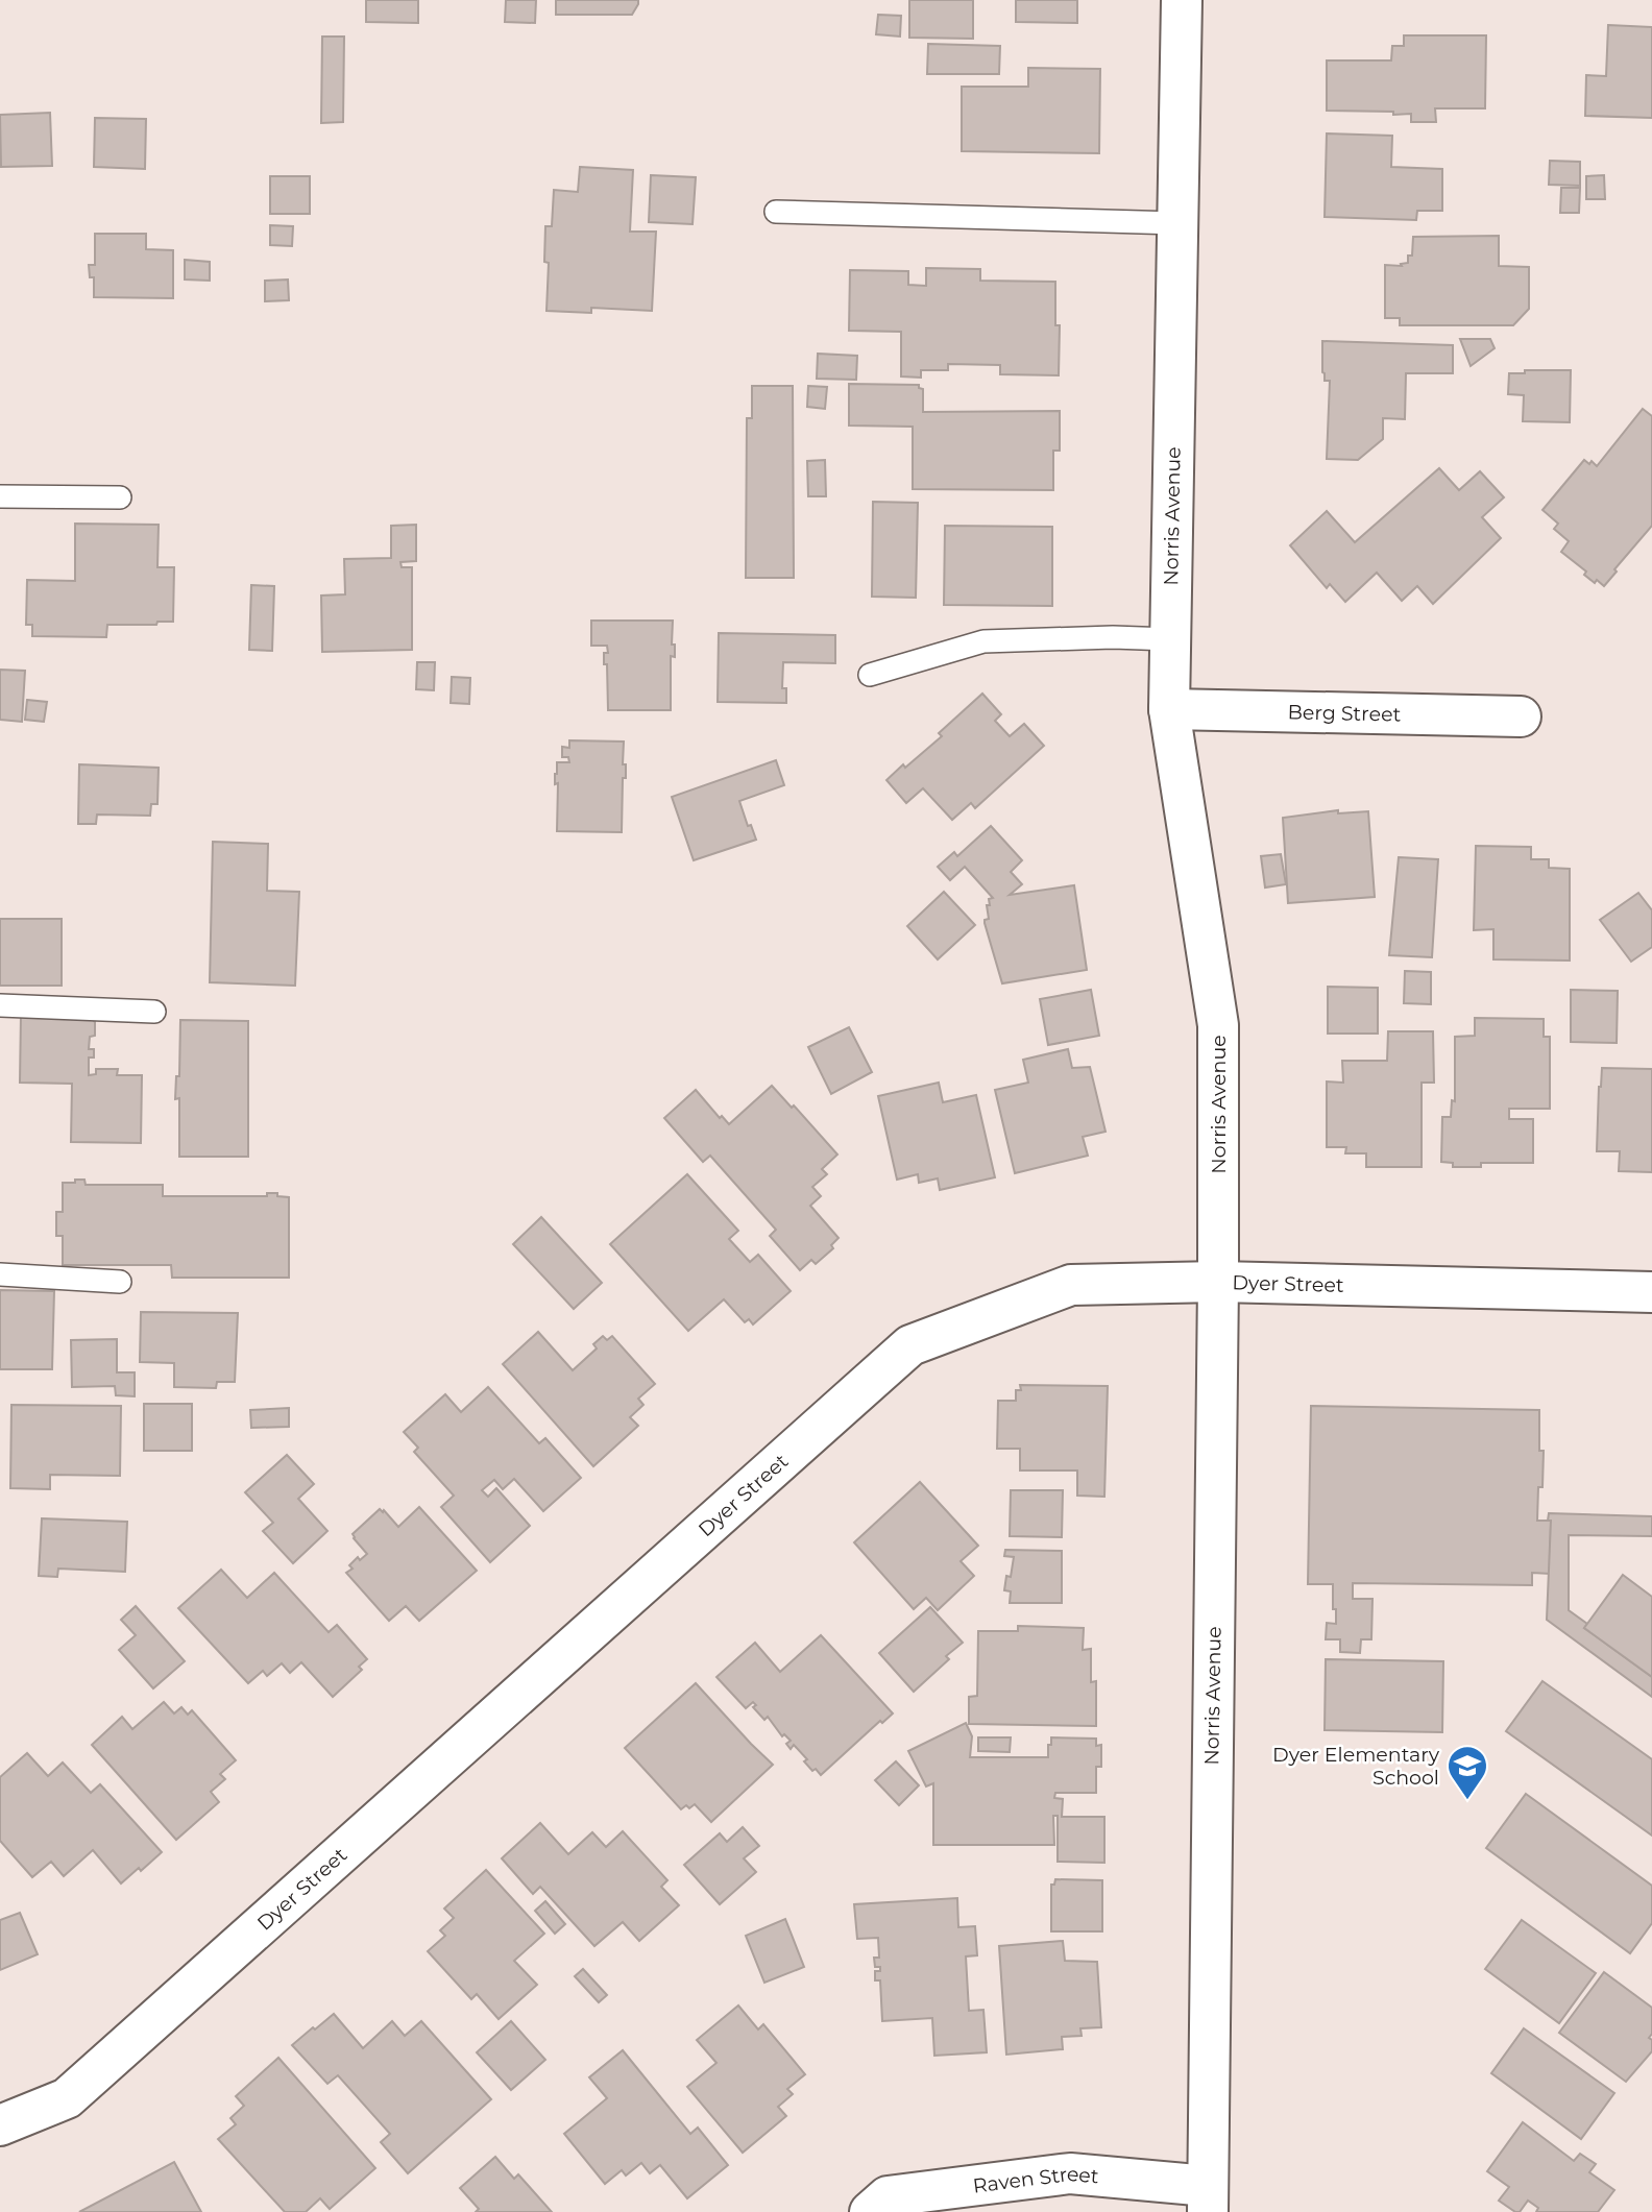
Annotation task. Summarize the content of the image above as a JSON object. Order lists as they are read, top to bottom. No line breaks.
{"streets":{"street":["Norris Avenue","Berg Street","Dyer Street","Raven Street"]},"crossings":[["Norris Avenue","Berg Street"],["Norris Avenue","Dyer Street"],["Norris Avenue","Raven Street"]],"places":{"school or university":["Dyer Elementary School"]}}
